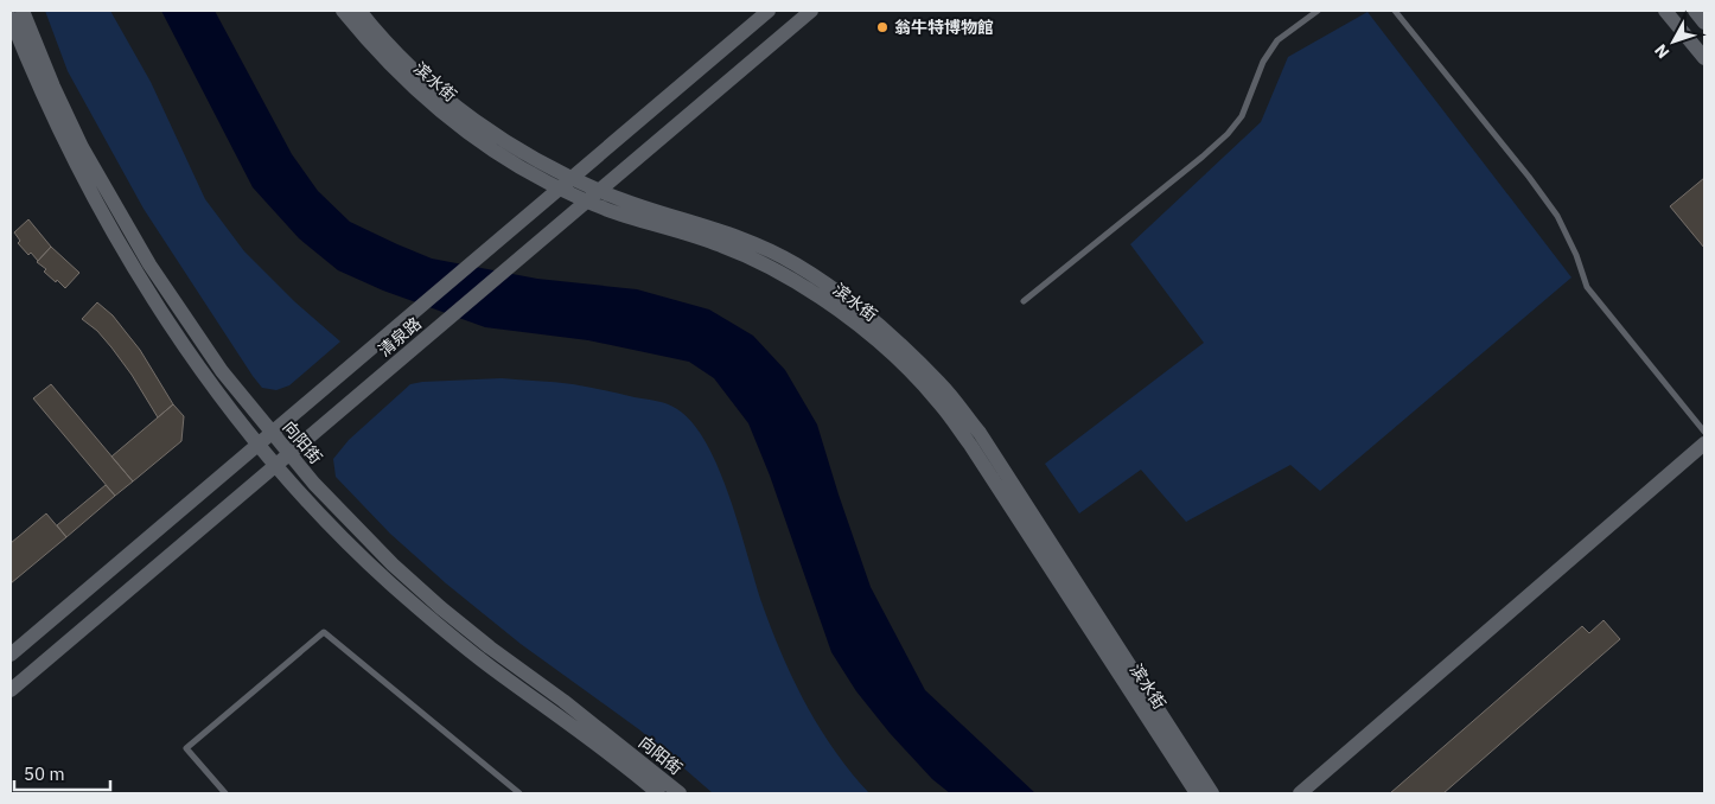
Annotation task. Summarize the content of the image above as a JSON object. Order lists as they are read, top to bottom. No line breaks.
{"streets":{"street":["滨水街","清泉路","向阳街"]},"crossings":[["滨水街","清泉路"],["清泉路","向阳街"]],"places":["翁牛特博物館"],"scale_bar":"50 m","north":"bottom left"}
